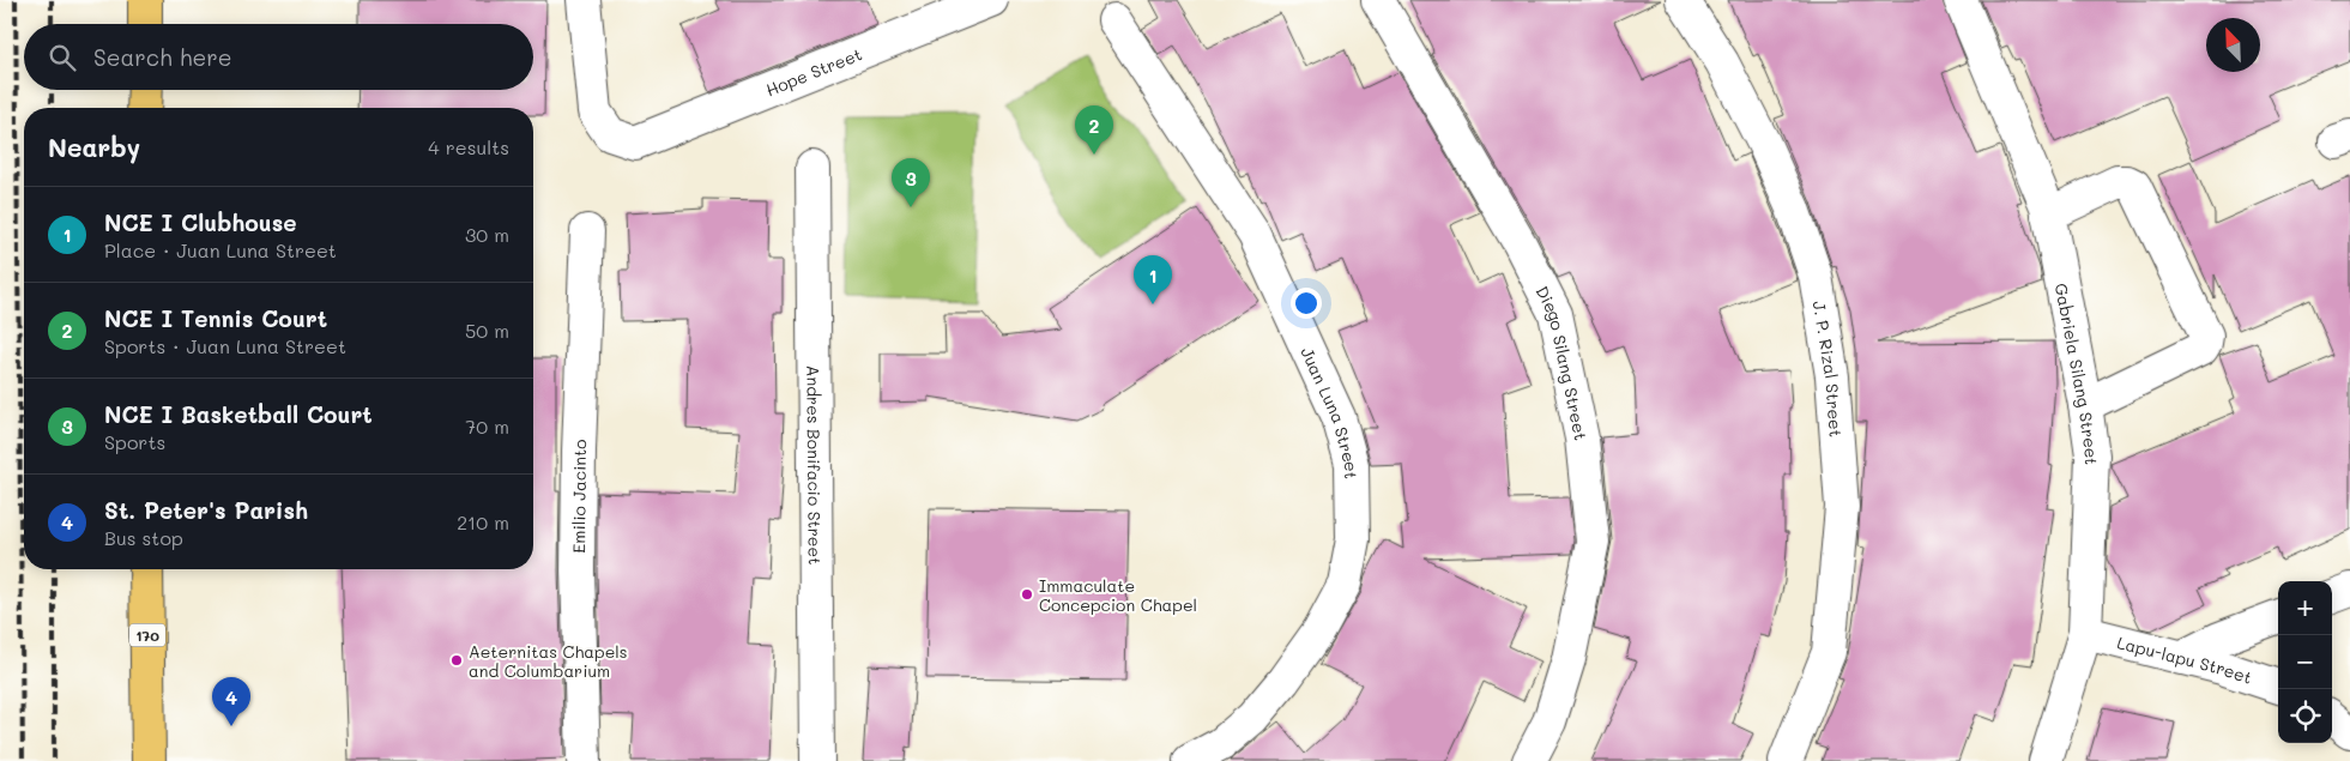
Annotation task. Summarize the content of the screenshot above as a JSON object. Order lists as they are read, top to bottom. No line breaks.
{"streets":{"main road":["170"],"street":["Hope Street","Diego Silang Street","J. P. Rizal Street","Gabriela Silang Street","Juan Luna Street","Andres Bonifacio Street","Emilio Jacinto","Lapu-lapu Street"]},"crossings":[["Gabriela Silang Street","Lapu-lapu Street"]],"places":["Immaculate Concepcion Chapel","Aeternitas Chapels and Columbarium"],"north":"top left","page":{"search":"Search here","pins":["2","3","1","4"],"heading":["Nearby","4 results"],"list":[{"mark":"1","name":"NCE I Clubhouse","note":"Place · Juan Luna Street","value":"30 m"},{"mark":"2","name":"NCE I Tennis Court","note":"Sports · Juan Luna Street","value":"50 m"},{"mark":"3","name":"NCE I Basketball Court","note":"Sports","value":"70 m"},{"mark":"4","name":"St. Peter's Parish","note":"Bus stop","value":"210 m"}],"map_buttons":["+","−"]}}
